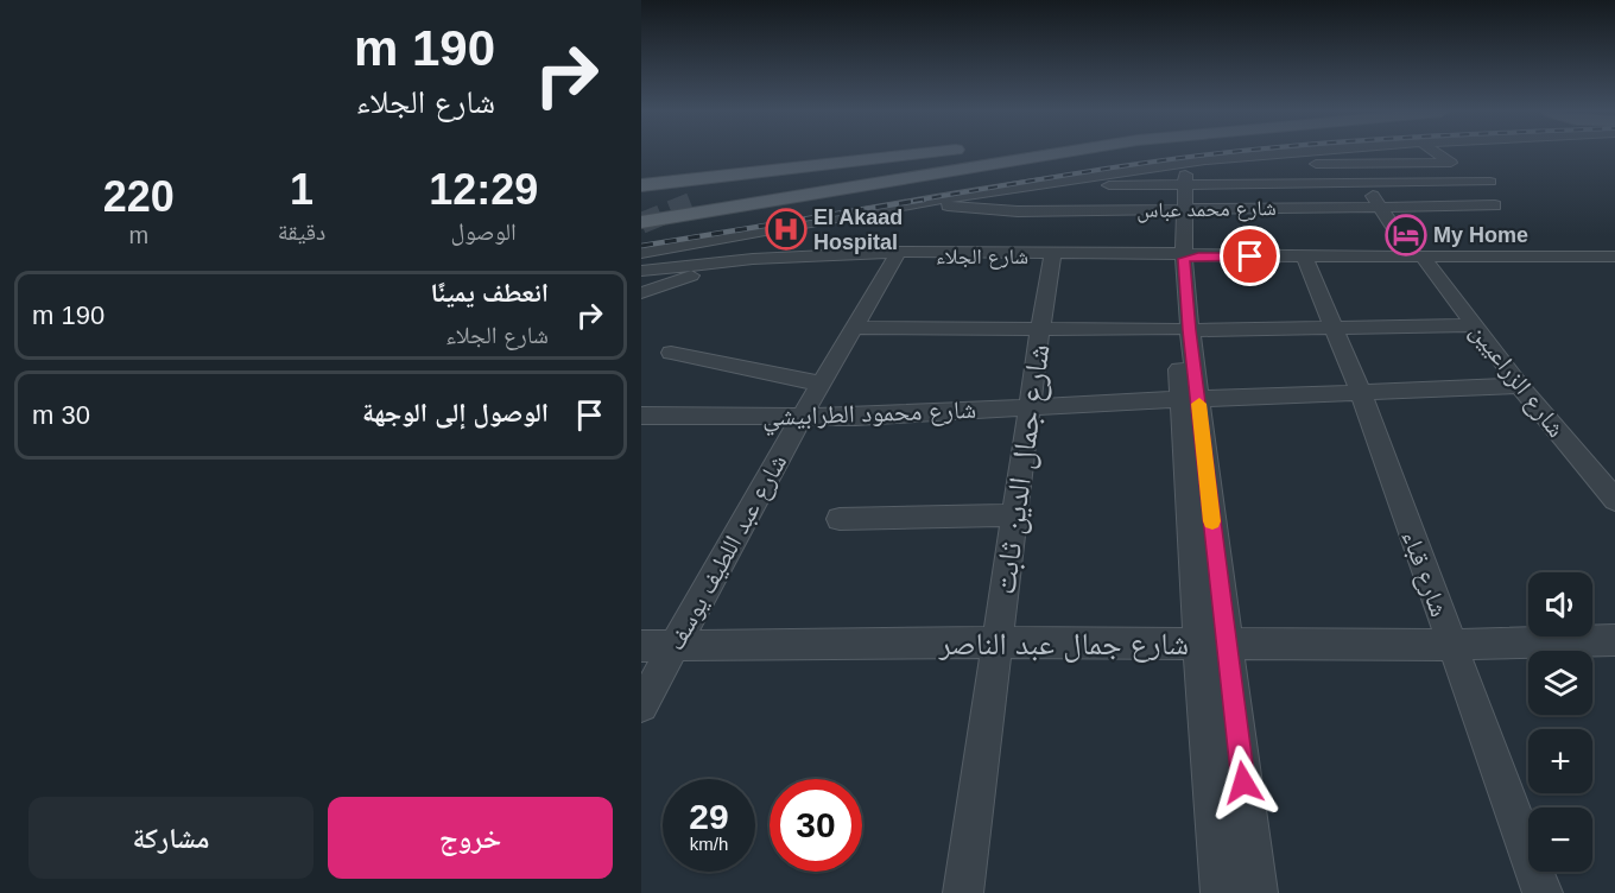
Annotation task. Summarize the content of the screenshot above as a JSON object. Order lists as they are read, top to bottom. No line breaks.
{"streets":{"street":["شارع محمد عباس","شارع الجلاء","شارع الزراعيين","شارع محمود الطرابيشي","شارع جمال الدين ثابت","شارع عبد اللطيف يوسف","شارع قباء","شارع جمال عبد الناصر"]},"crossings":[["شارع محمد عباس","شارع الزراعيين"],["شارع الجلاء","شارع الزراعيين"],["شارع الجلاء","شارع جمال الدين ثابت"],["شارع الجلاء","شارع عبد اللطيف يوسف"],["شارع الجلاء","شارع قباء"],["شارع الزراعيين","شارع محمود الطرابيشي"],["شارع محمود الطرابيشي","شارع جمال الدين ثابت"],["شارع محمود الطرابيشي","شارع عبد اللطيف يوسف"],["شارع محمود الطرابيشي","شارع قباء"],["شارع جمال الدين ثابت","شارع جمال عبد الناصر"],["شارع عبد اللطيف يوسف","شارع جمال عبد الناصر"],["شارع قباء","شارع جمال عبد الناصر"]],"places":{"hospital":["El Akaad Hospital"],"hotel":["My Home"]},"page":{"turn":["190 m","شارع الجلاء"],"eta":["12:29","الوصول","1","دقيقة","220","m"],"list":[{"name":"انعطف يمينًا","note":"شارع الجلاء","value":"190 m"},{"name":"الوصول إلى الوجهة","value":"30 m"}],"map_buttons":["+","−"],"speed":"29 km/h","limit":"30","buttons":["خروج","مشاركة"]}}
